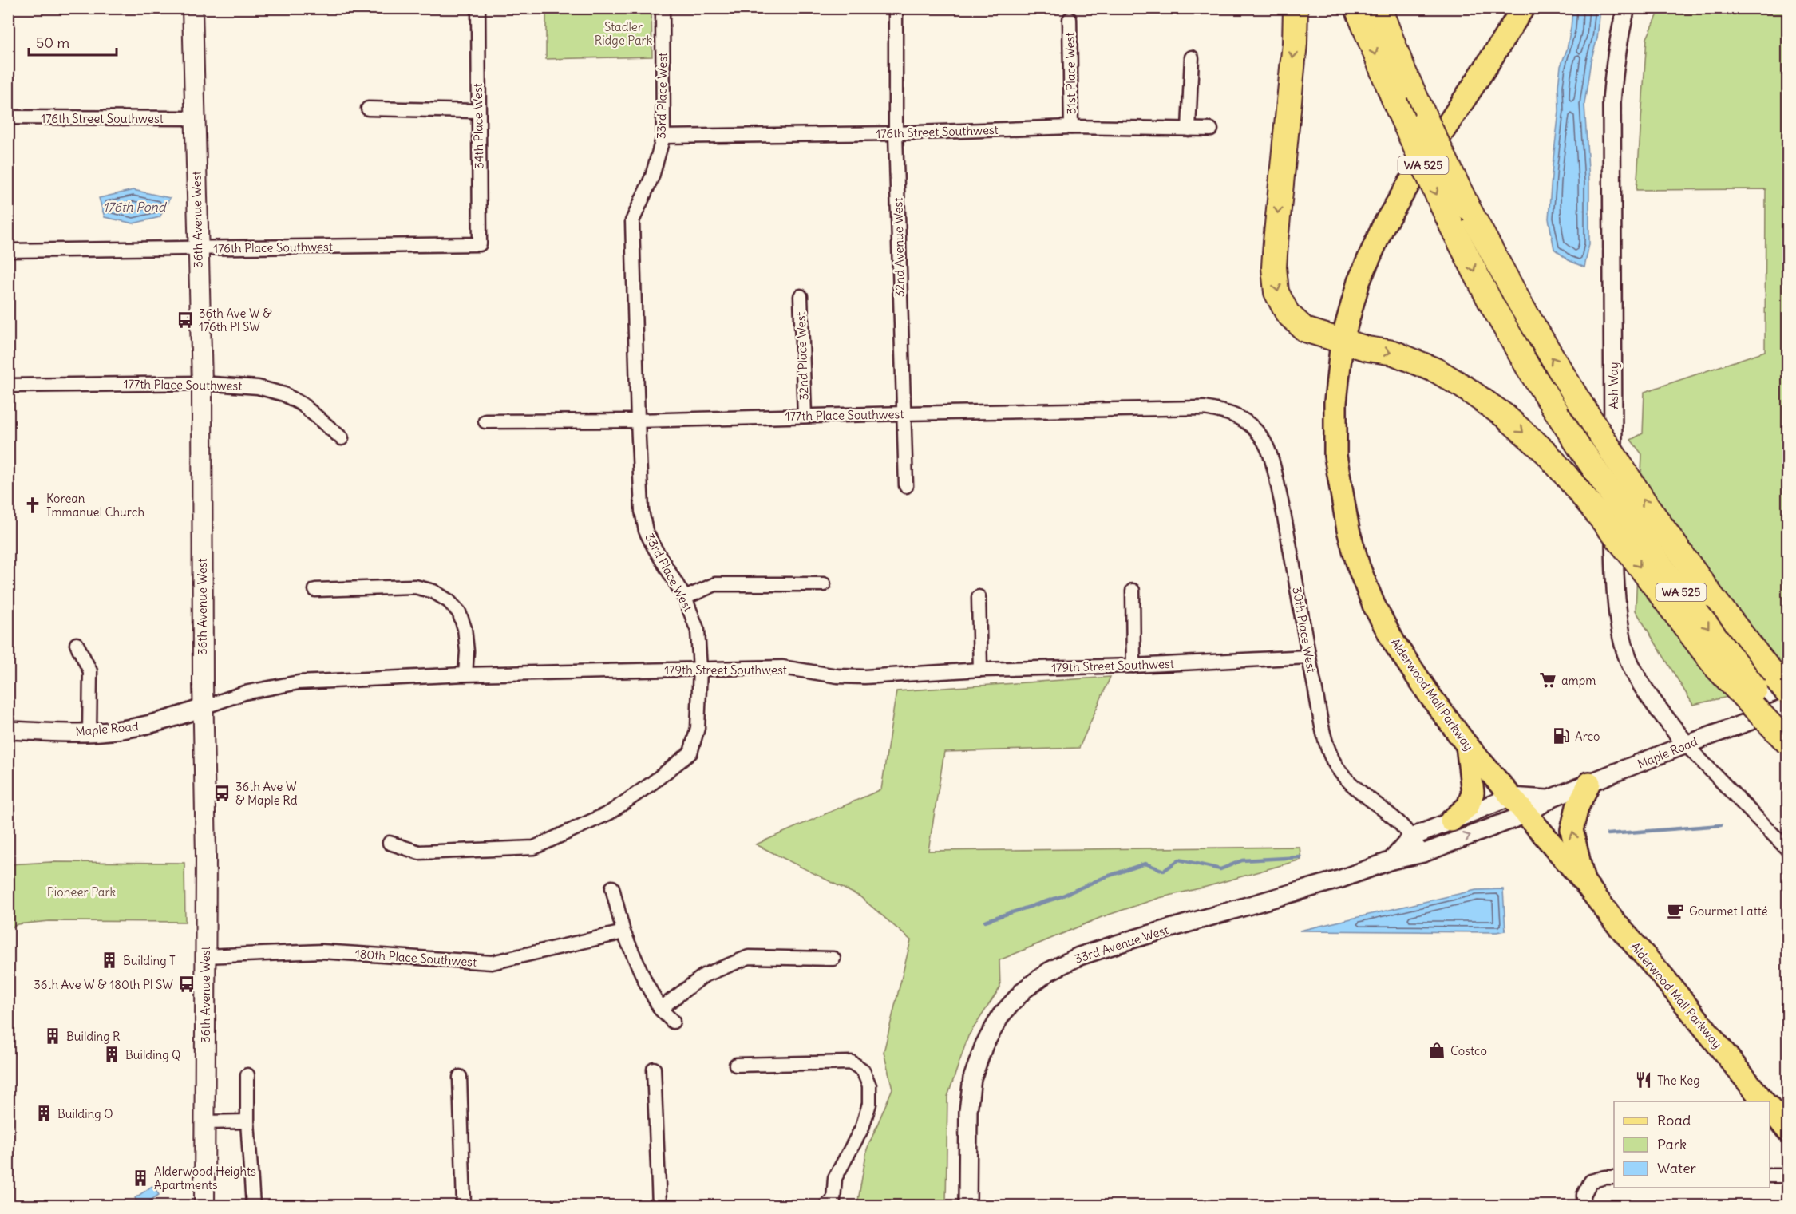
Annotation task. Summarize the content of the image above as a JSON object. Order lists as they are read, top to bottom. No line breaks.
{"streets":{"highway":["WA 525"],"main road":["36th Avenue West","Alderwood Mall Parkway"],"street":["31st Place West","33rd Place West","176th Street Southwest","34th Place West","176th Place Southwest","32nd Avenue West","32nd Place West","177th Place Southwest","Ash Way","30th Place West","179th Street Southwest","Maple Road","33rd Avenue West","180th Place Southwest"]},"crossings":[["31st Place West","176th Street Southwest"],["33rd Place West","176th Street Southwest"],["33rd Place West","177th Place Southwest"],["33rd Place West","179th Street Southwest"],["176th Street Southwest","36th Avenue West"],["176th Street Southwest","32nd Avenue West"],["34th Place West","176th Place Southwest"],["36th Avenue West","176th Place Southwest"],["36th Avenue West","177th Place Southwest"],["36th Avenue West","179th Street Southwest"],["36th Avenue West","Maple Road"],["36th Avenue West","180th Place Southwest"],["32nd Avenue West","177th Place Southwest"],["32nd Place West","177th Place Southwest"],["177th Place Southwest","30th Place West"],["Ash Way","Maple Road"],["30th Place West","179th Street Southwest"],["30th Place West","33rd Avenue West"],["179th Street Southwest","Maple Road"],["Alderwood Mall Parkway","Maple Road"],["Alderwood Mall Parkway","33rd Avenue West"],["Maple Road","33rd Avenue West"]],"water":["176th Pond"],"parks":["Stadler Ridge Park","Pioneer Park"],"places":{"bus stop":["36th Ave W & 176th Pl SW","36th Ave W & Maple Rd","36th Ave W & 180th Pl SW"],"church":["Korean Immanuel Church"],"supermarket":["ampm"],"fuel station":["Arco"],"cafe":["Gourmet Latté"],"building":["Building T","Building R","Building Q","Building O","Alderwood Heights Apartments"],"shop":["Costco"],"restaurant":["The Keg"]},"legend":["Road","Park","Water"],"scale_bar":"50 m"}
